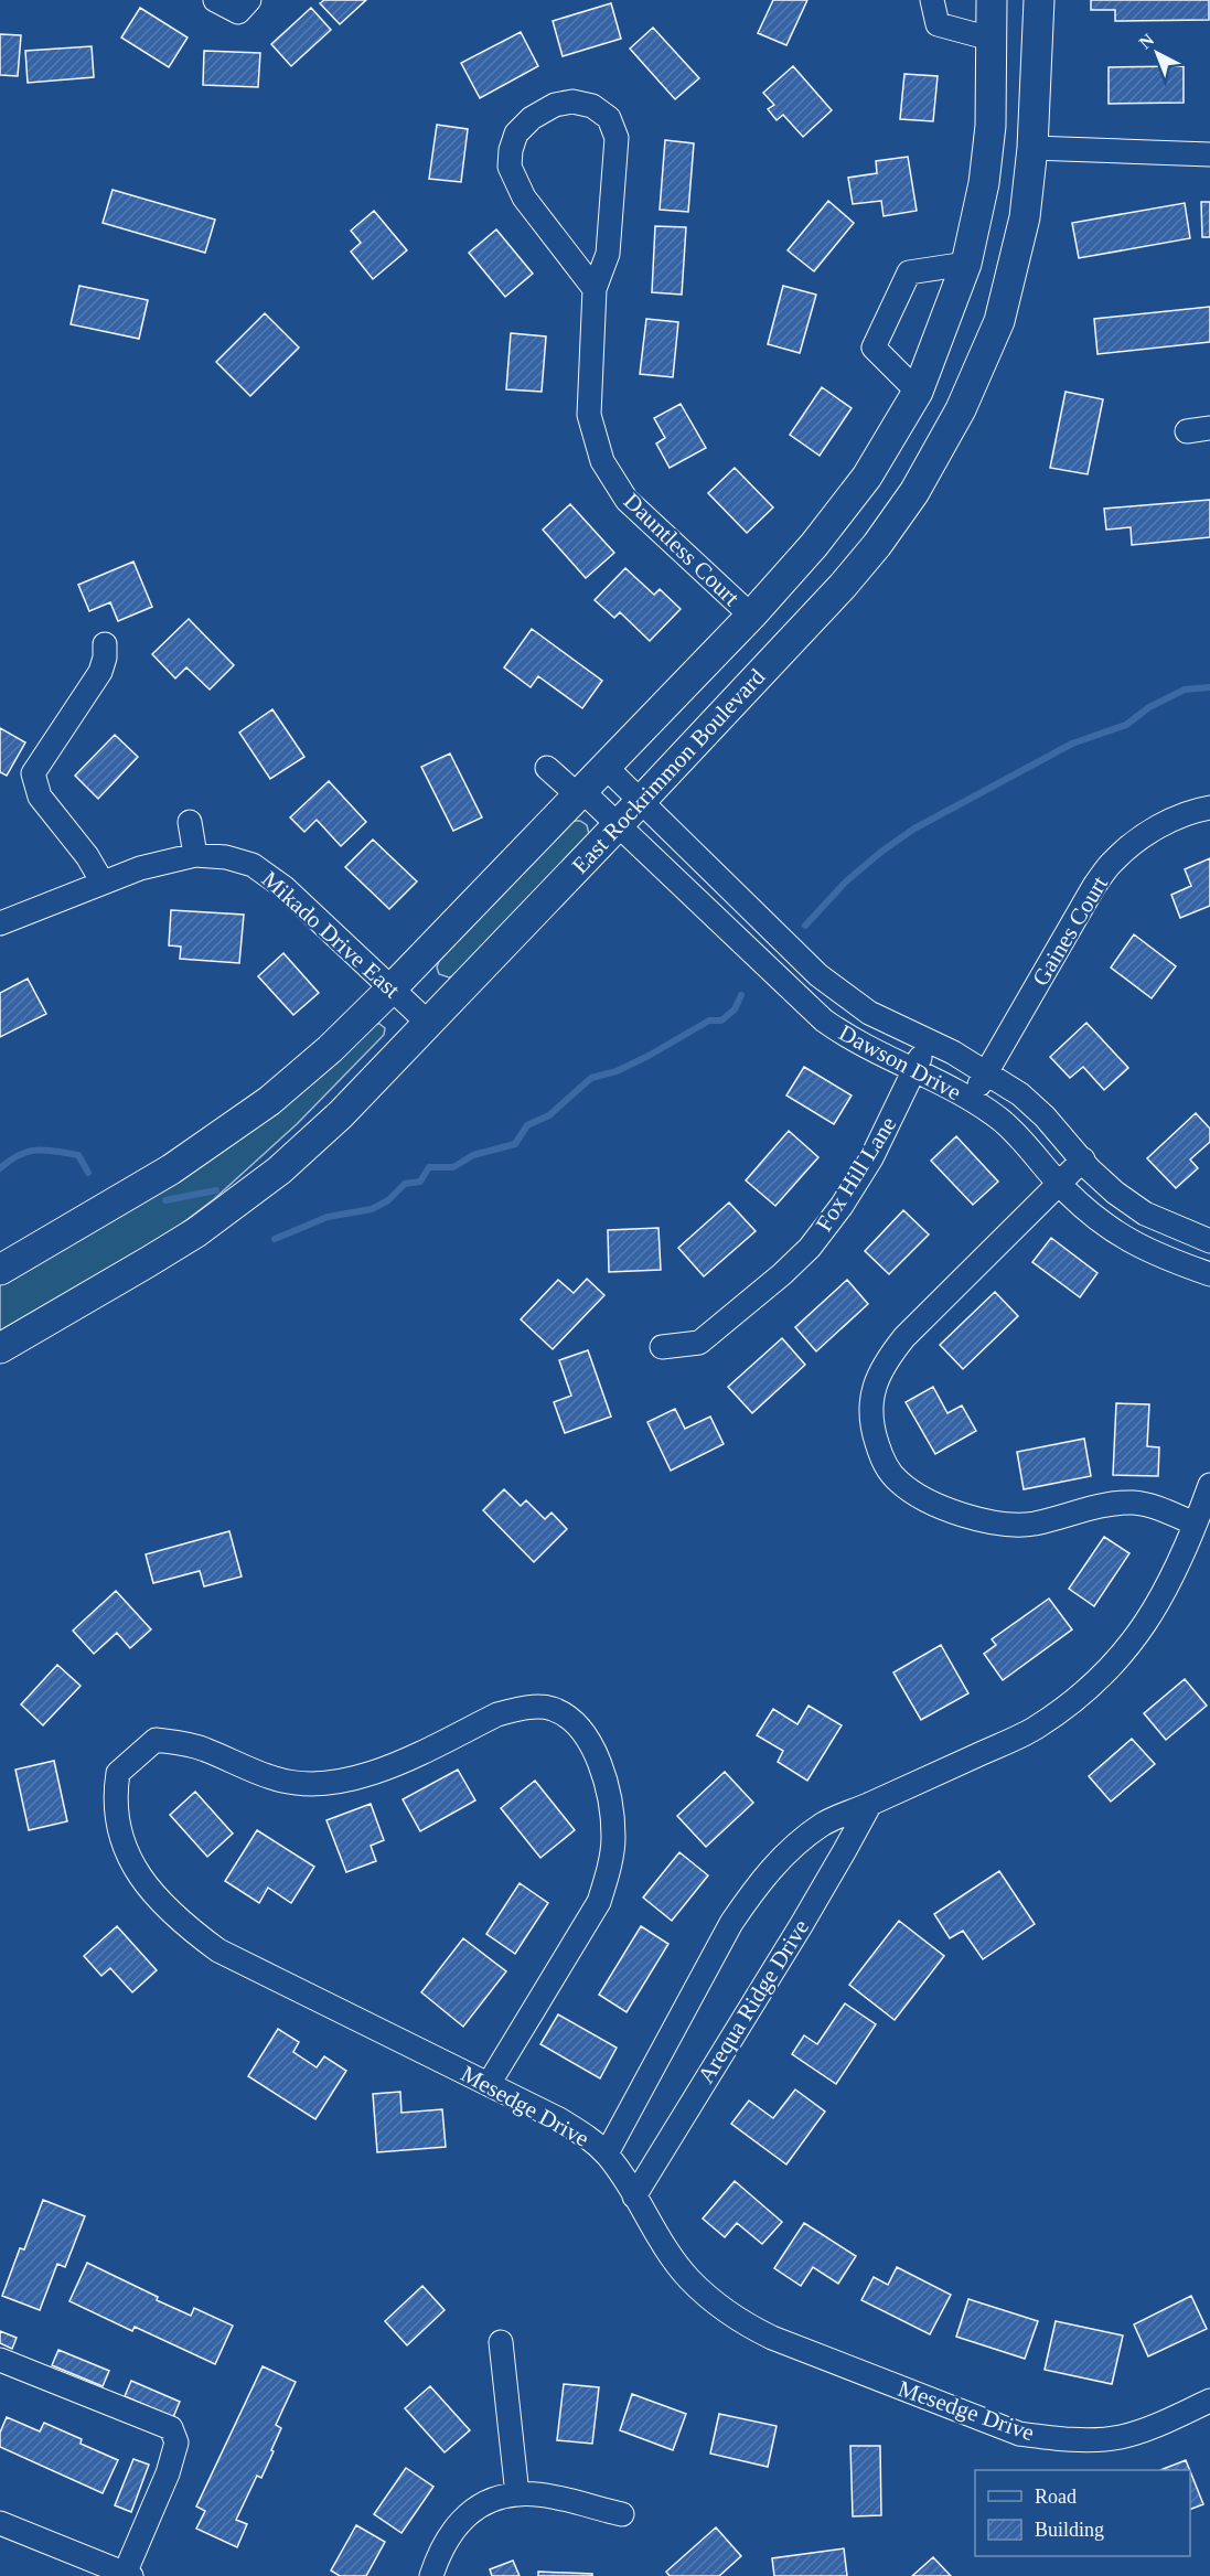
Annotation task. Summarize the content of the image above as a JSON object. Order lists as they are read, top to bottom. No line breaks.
{"streets":{"main road":["East Rockrimmon Boulevard"],"street":["Dauntless Court","Gaines Court","Mikado Drive East","Dawson Drive","Fox Hill Lane","Arequa Ridge Drive","Mesedge Drive"]},"crossings":[["Dauntless Court","East Rockrimmon Boulevard"],["East Rockrimmon Boulevard","Mikado Drive East"],["East Rockrimmon Boulevard","Dawson Drive"],["Gaines Court","Dawson Drive"],["Dawson Drive","Fox Hill Lane"],["Arequa Ridge Drive","Mesedge Drive"]],"legend":["Road","Building"],"north":"top left"}
